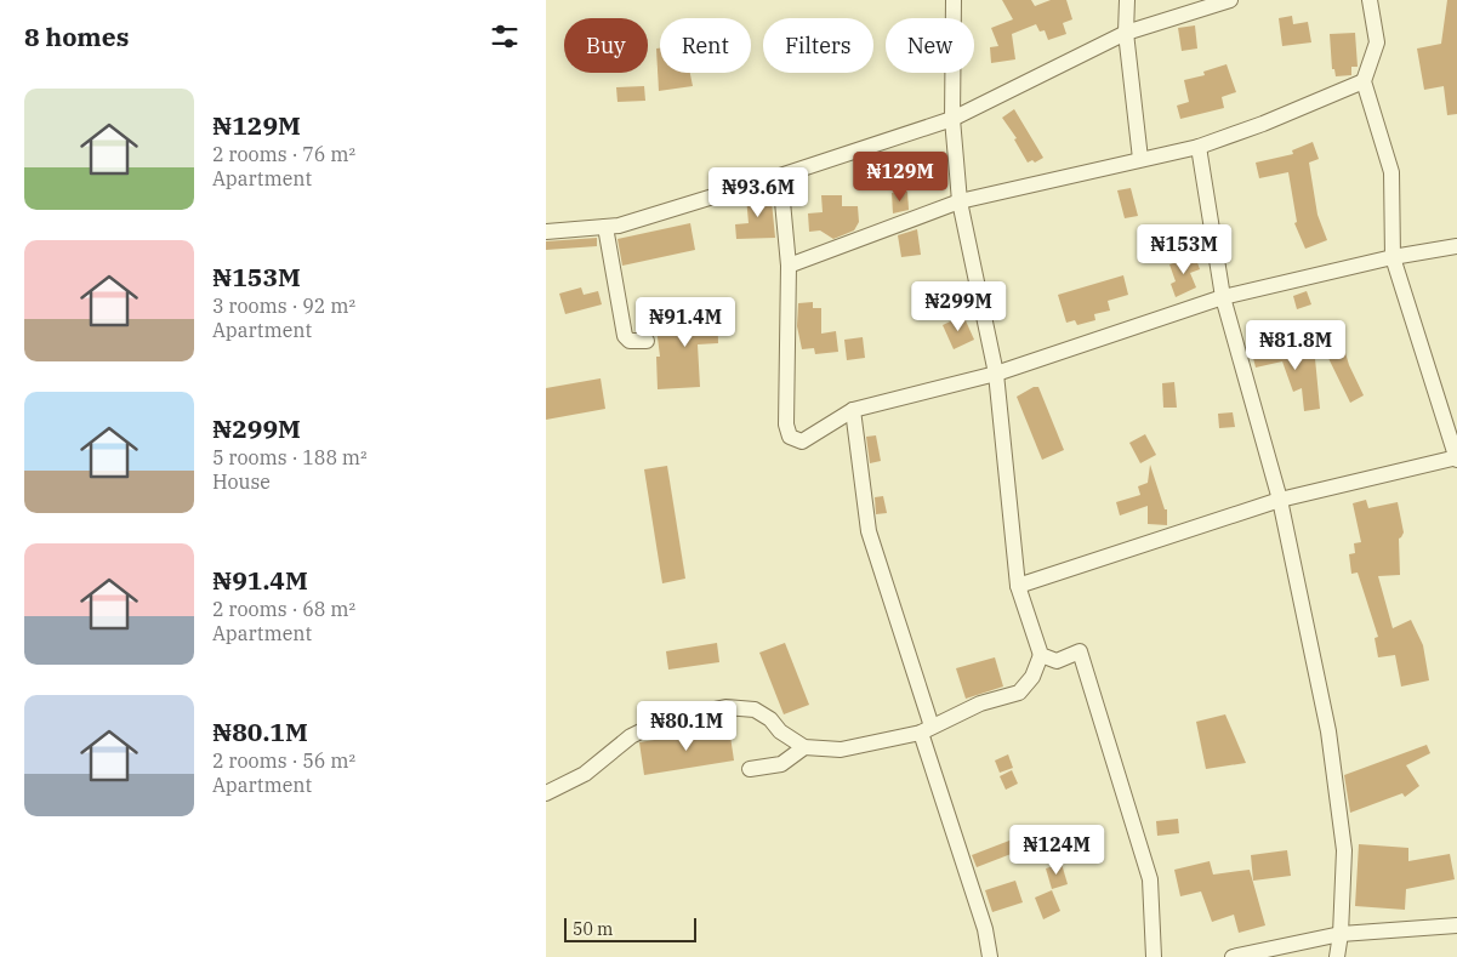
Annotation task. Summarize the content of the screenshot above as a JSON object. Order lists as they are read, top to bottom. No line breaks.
{"scale_bar":"50 m","page":{"heading":"8 homes","chip":["Buy","Rent","Filters","New"],"list":[{"name":"₦129M","note":"2 rooms · 76 m² · Apartment"},{"name":"₦153M","note":"3 rooms · 92 m² · Apartment"},{"name":"₦299M","note":"5 rooms · 188 m² · House"},{"name":"₦91.4M","note":"2 rooms · 68 m² · Apartment"},{"name":"₦80.1M","note":"2 rooms · 56 m² · Apartment"}],"price":["₦129M","₦93.6M","₦153M","₦299M","₦91.4M","₦81.8M","₦80.1M","₦124M"],"scale":"50 m"}}
